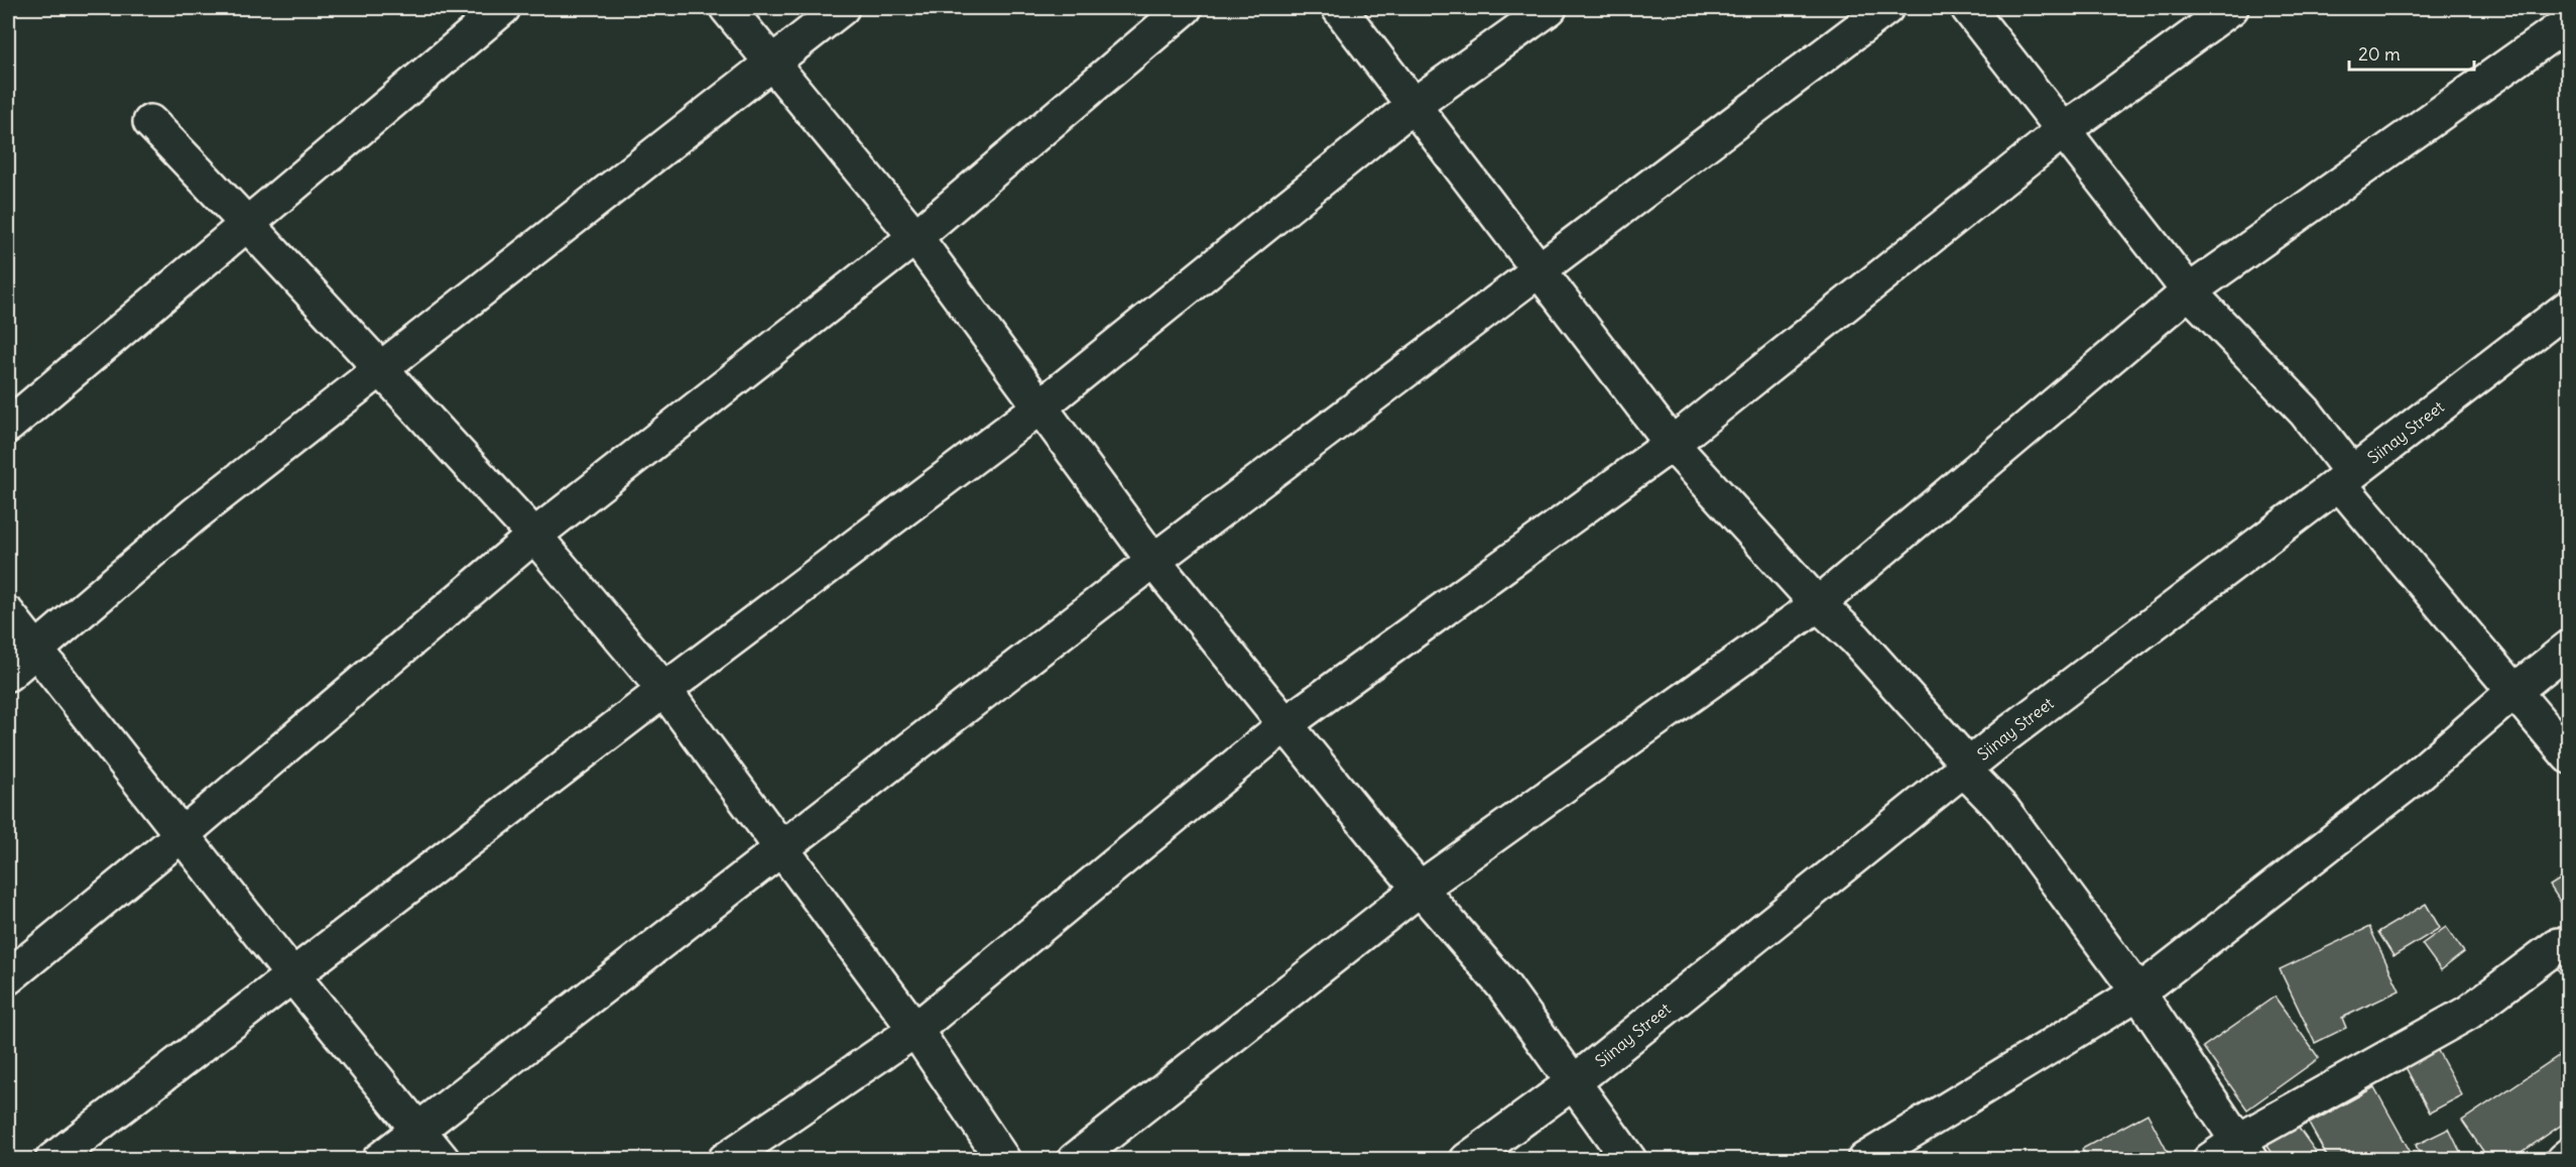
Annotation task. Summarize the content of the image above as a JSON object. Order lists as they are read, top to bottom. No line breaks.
{"streets":{"street":["Siinay Street"]},"scale_bar":"20 m"}
